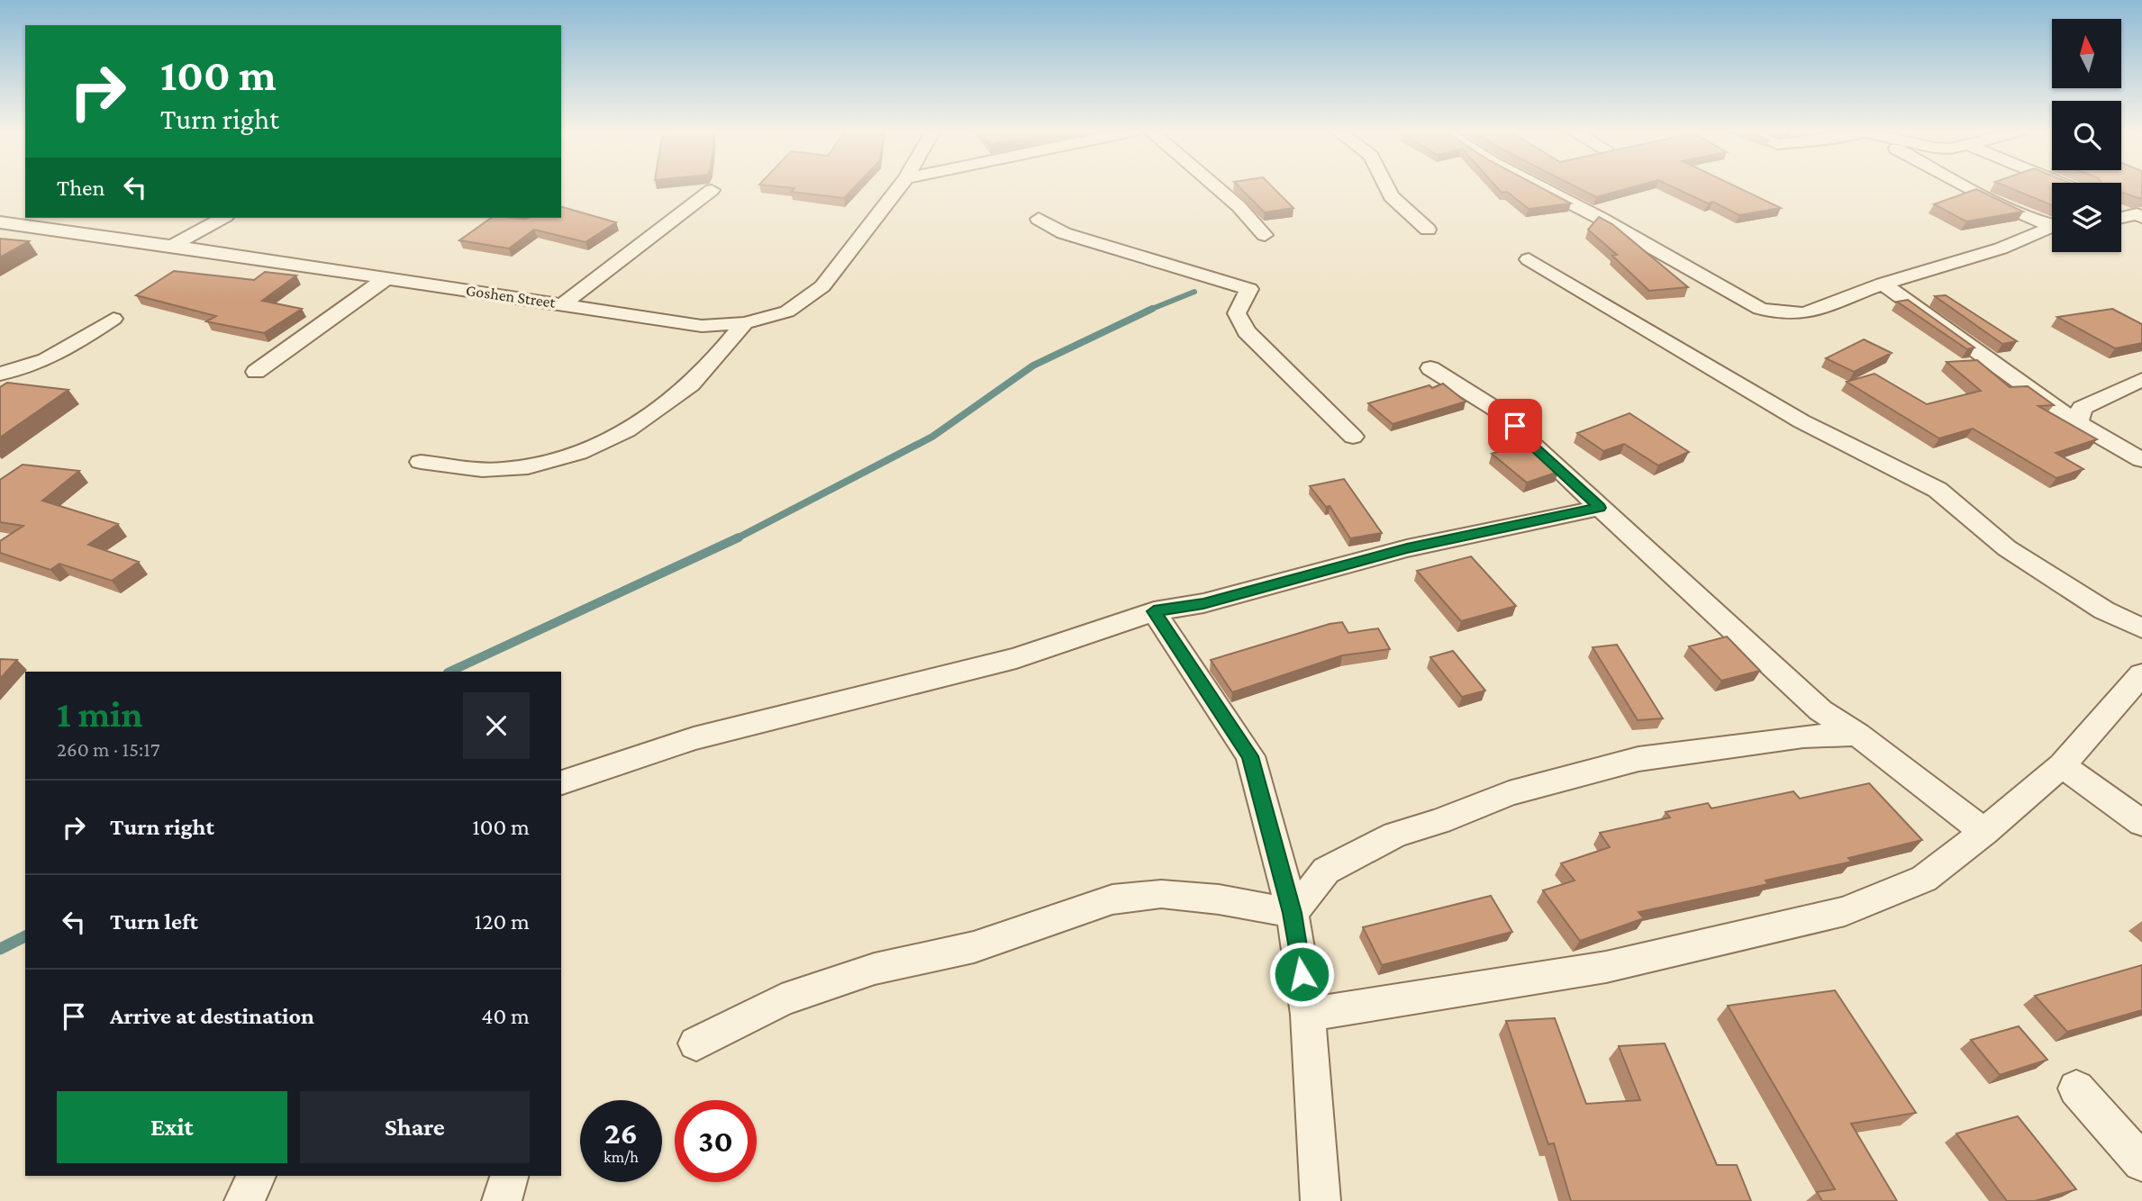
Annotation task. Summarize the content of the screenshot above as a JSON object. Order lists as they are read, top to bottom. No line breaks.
{"streets":{"street":["Goshen Street"]},"north":"top","page":{"turn":["100 m","Turn right"],"then":"Then","heading":["1 min","260 m · 15:17"],"list":[{"name":"Turn right","value":"100 m"},{"name":"Turn left","value":"120 m"},{"name":"Arrive at destination","value":"40 m"}],"buttons":["Exit","Share"],"speed":"26 km/h","limit":"30"}}
